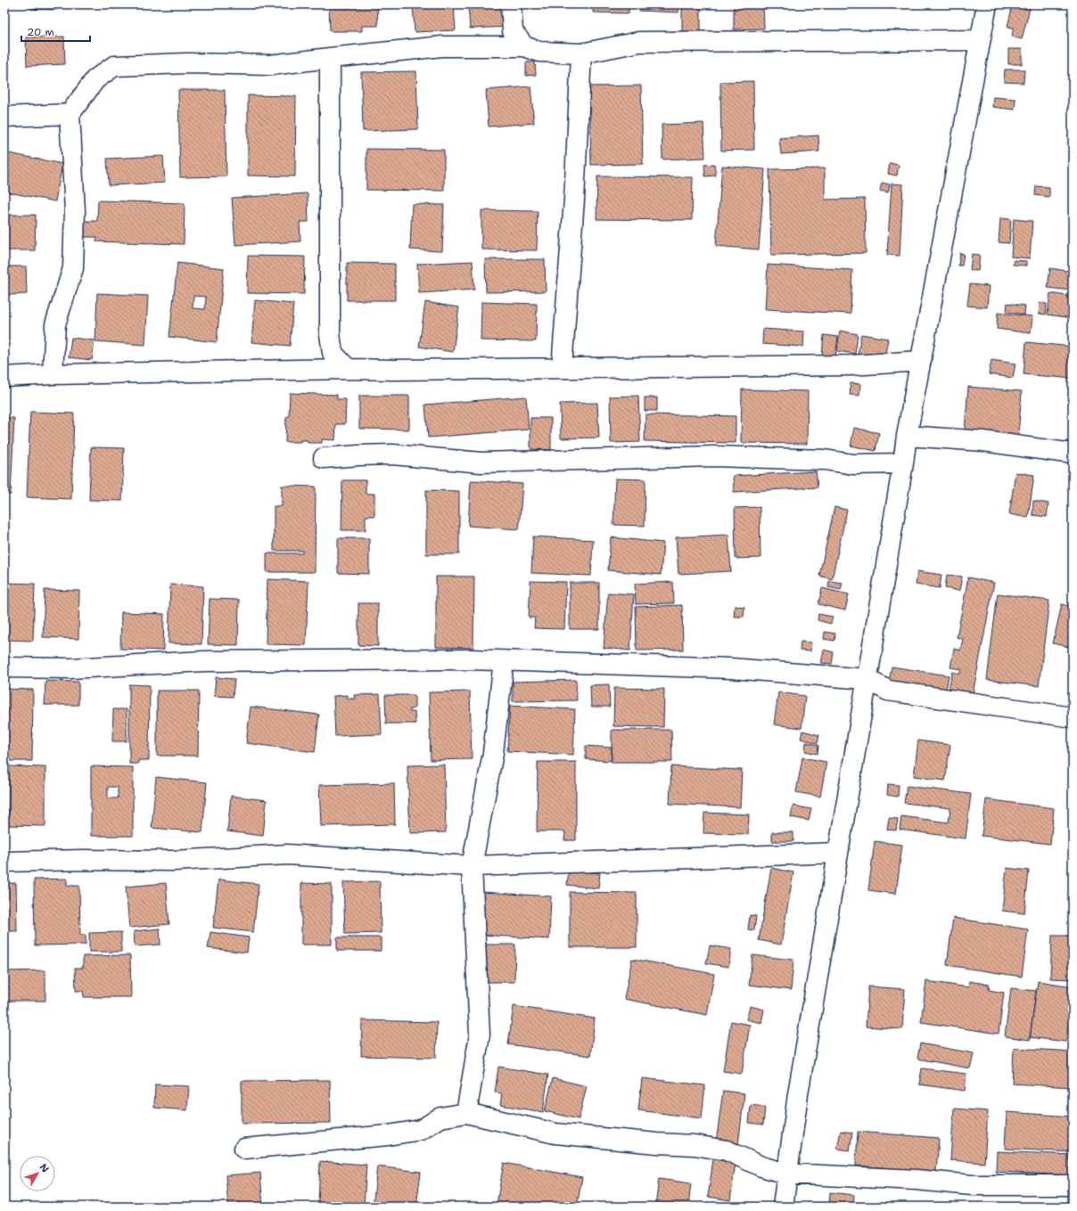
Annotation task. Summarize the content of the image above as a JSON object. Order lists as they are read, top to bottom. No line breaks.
{"scale_bar":"20 m","north":"top right"}
